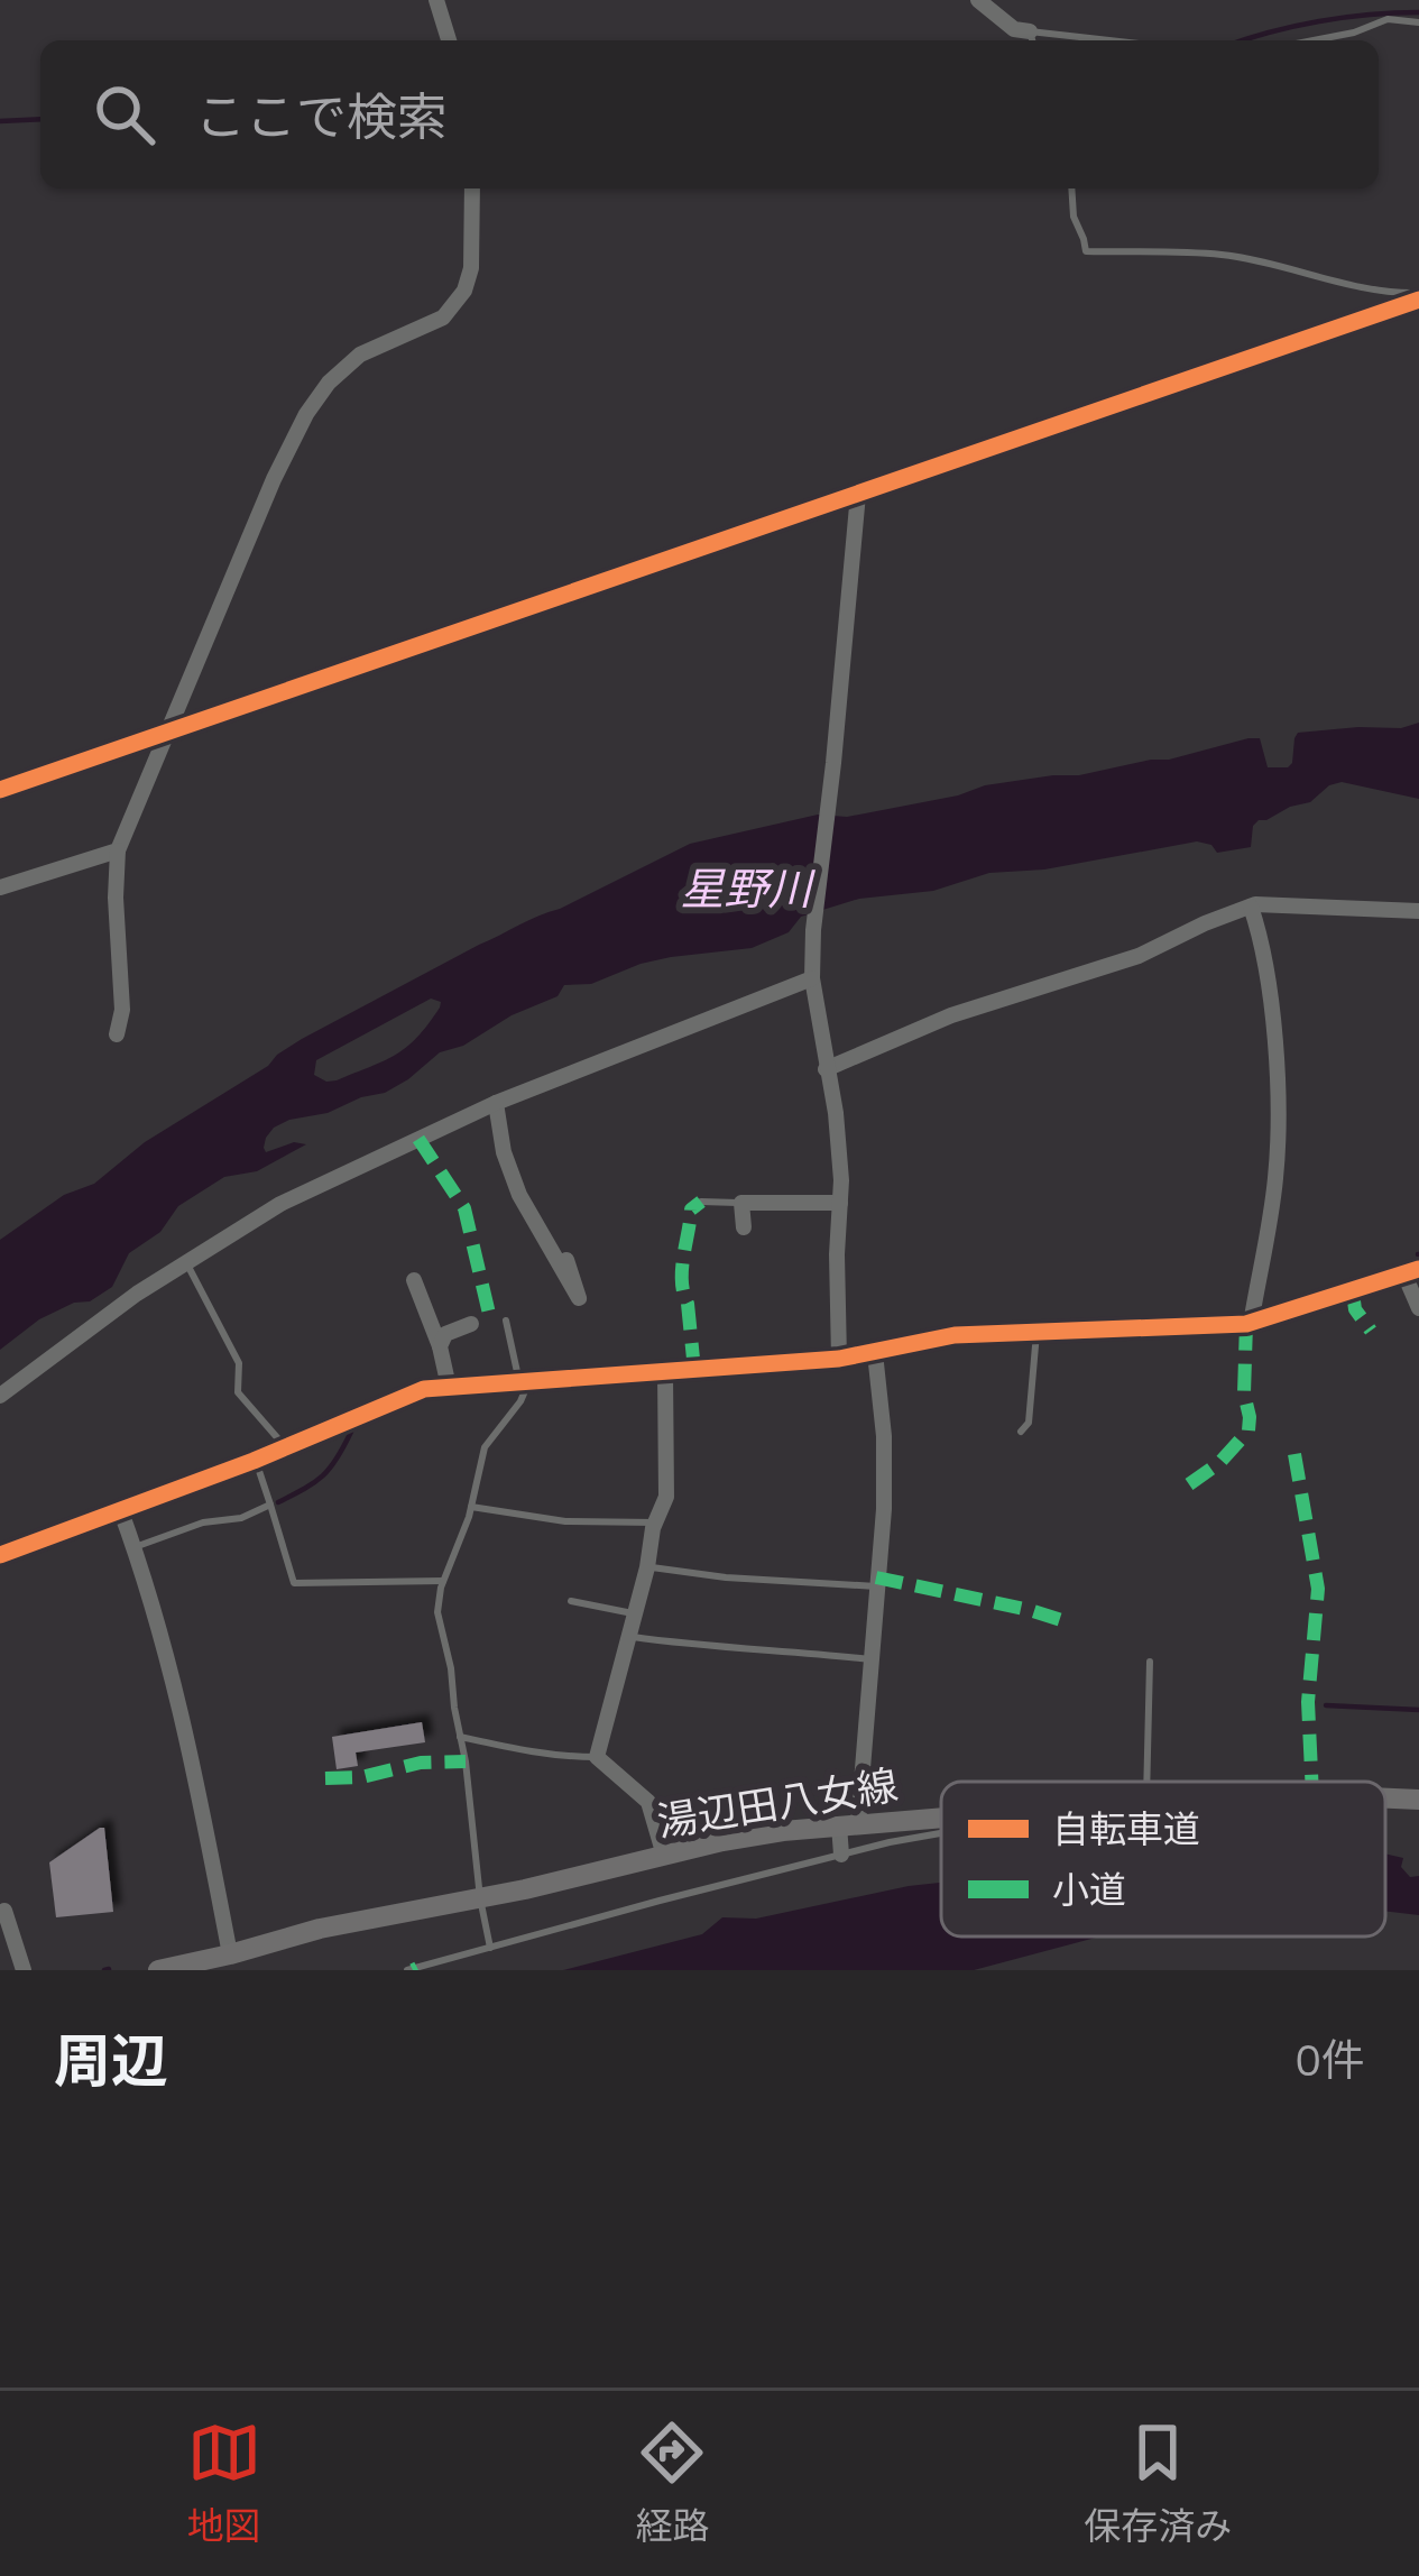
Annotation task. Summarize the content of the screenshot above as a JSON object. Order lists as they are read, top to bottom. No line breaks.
{"streets":{"main road":["湯辺田八女線"]},"water":["星野川"],"legend":["自転車道","小道"],"page":{"search":"ここで検索","heading":["周辺","0件"],"nav":["地図","経路","保存済み"]}}
